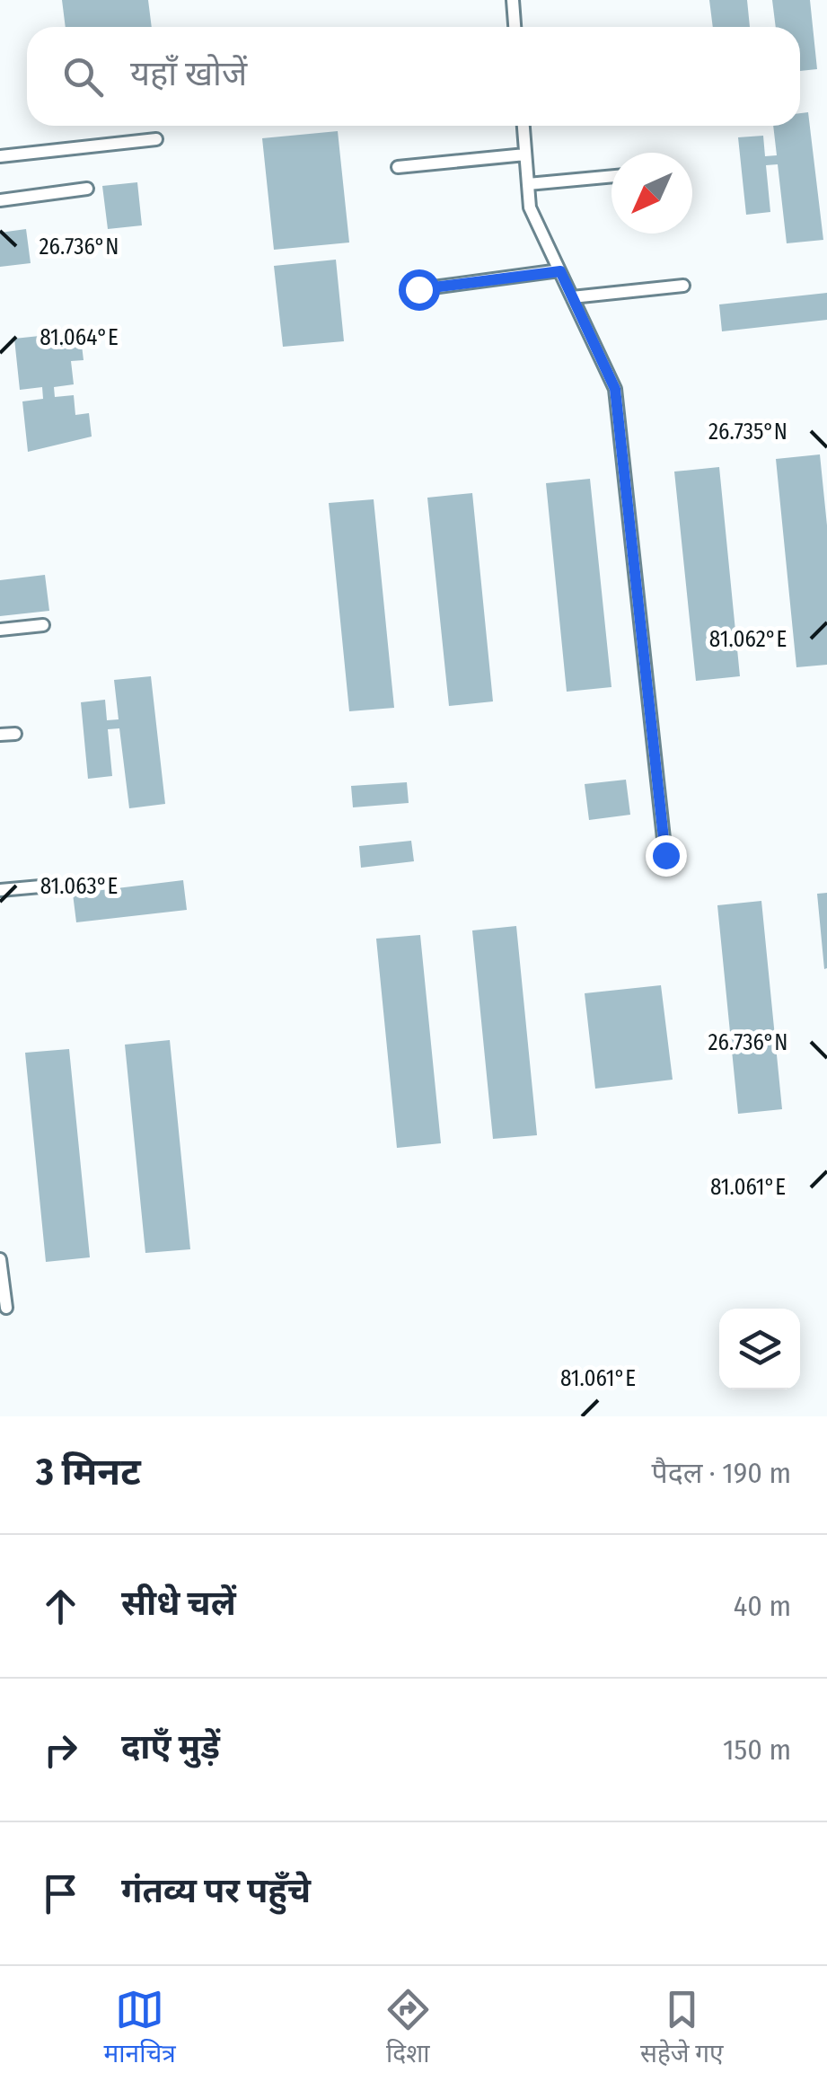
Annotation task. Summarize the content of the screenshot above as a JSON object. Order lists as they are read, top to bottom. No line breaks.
{"north":"bottom left","page":{"search":"यहाँ खोजें","heading":["3 मिनट","पैदल · 190 m"],"list":[["सीधे चलें","40 m"],["दाएँ मुड़ें","150 m"],"गंतव्य पर पहुँचे"],"nav":["मानचित्र","दिशा","सहेजे गए"]},"coordinates":["26.736°N","81.064°E","26.735°N","81.062°E","81.063°E","81.061°E"]}
